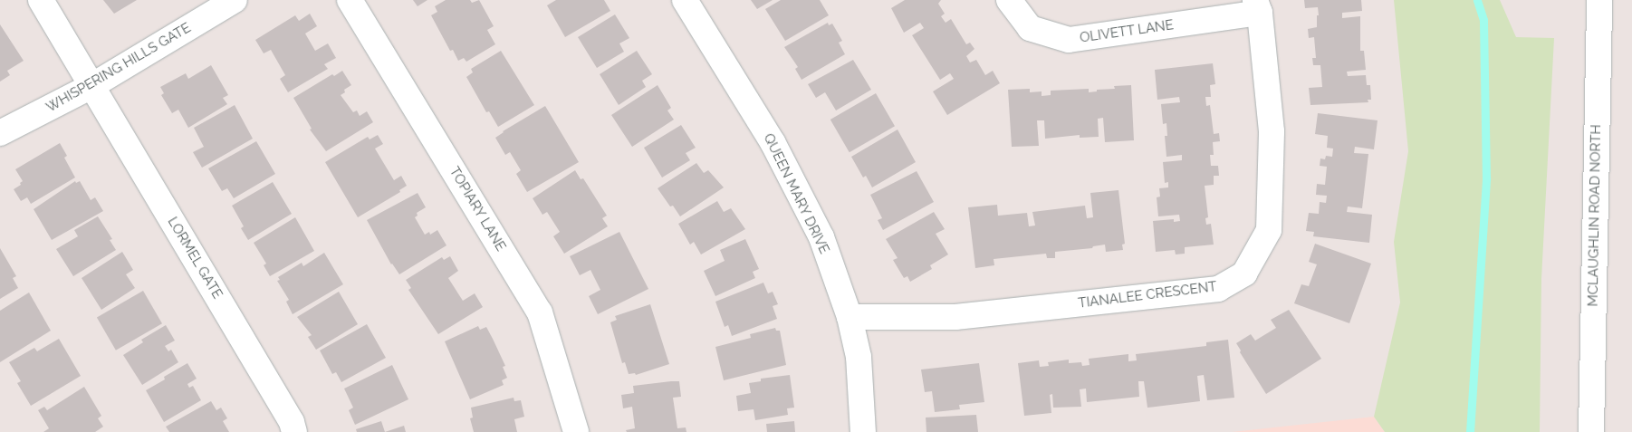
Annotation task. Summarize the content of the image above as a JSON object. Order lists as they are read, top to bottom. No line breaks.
{"streets":{"street":["OLIVETT LANE","WHISPERING HILLS GATE","QUEEN MARY DRIVE","TOPIARY LANE","MCLAUGHLIN ROAD NORTH","LORMEL GATE","TIANALEE CRESCENT"]},"crossings":[["OLIVETT LANE","TIANALEE CRESCENT"],["WHISPERING HILLS GATE","LORMEL GATE"],["QUEEN MARY DRIVE","TIANALEE CRESCENT"]]}
